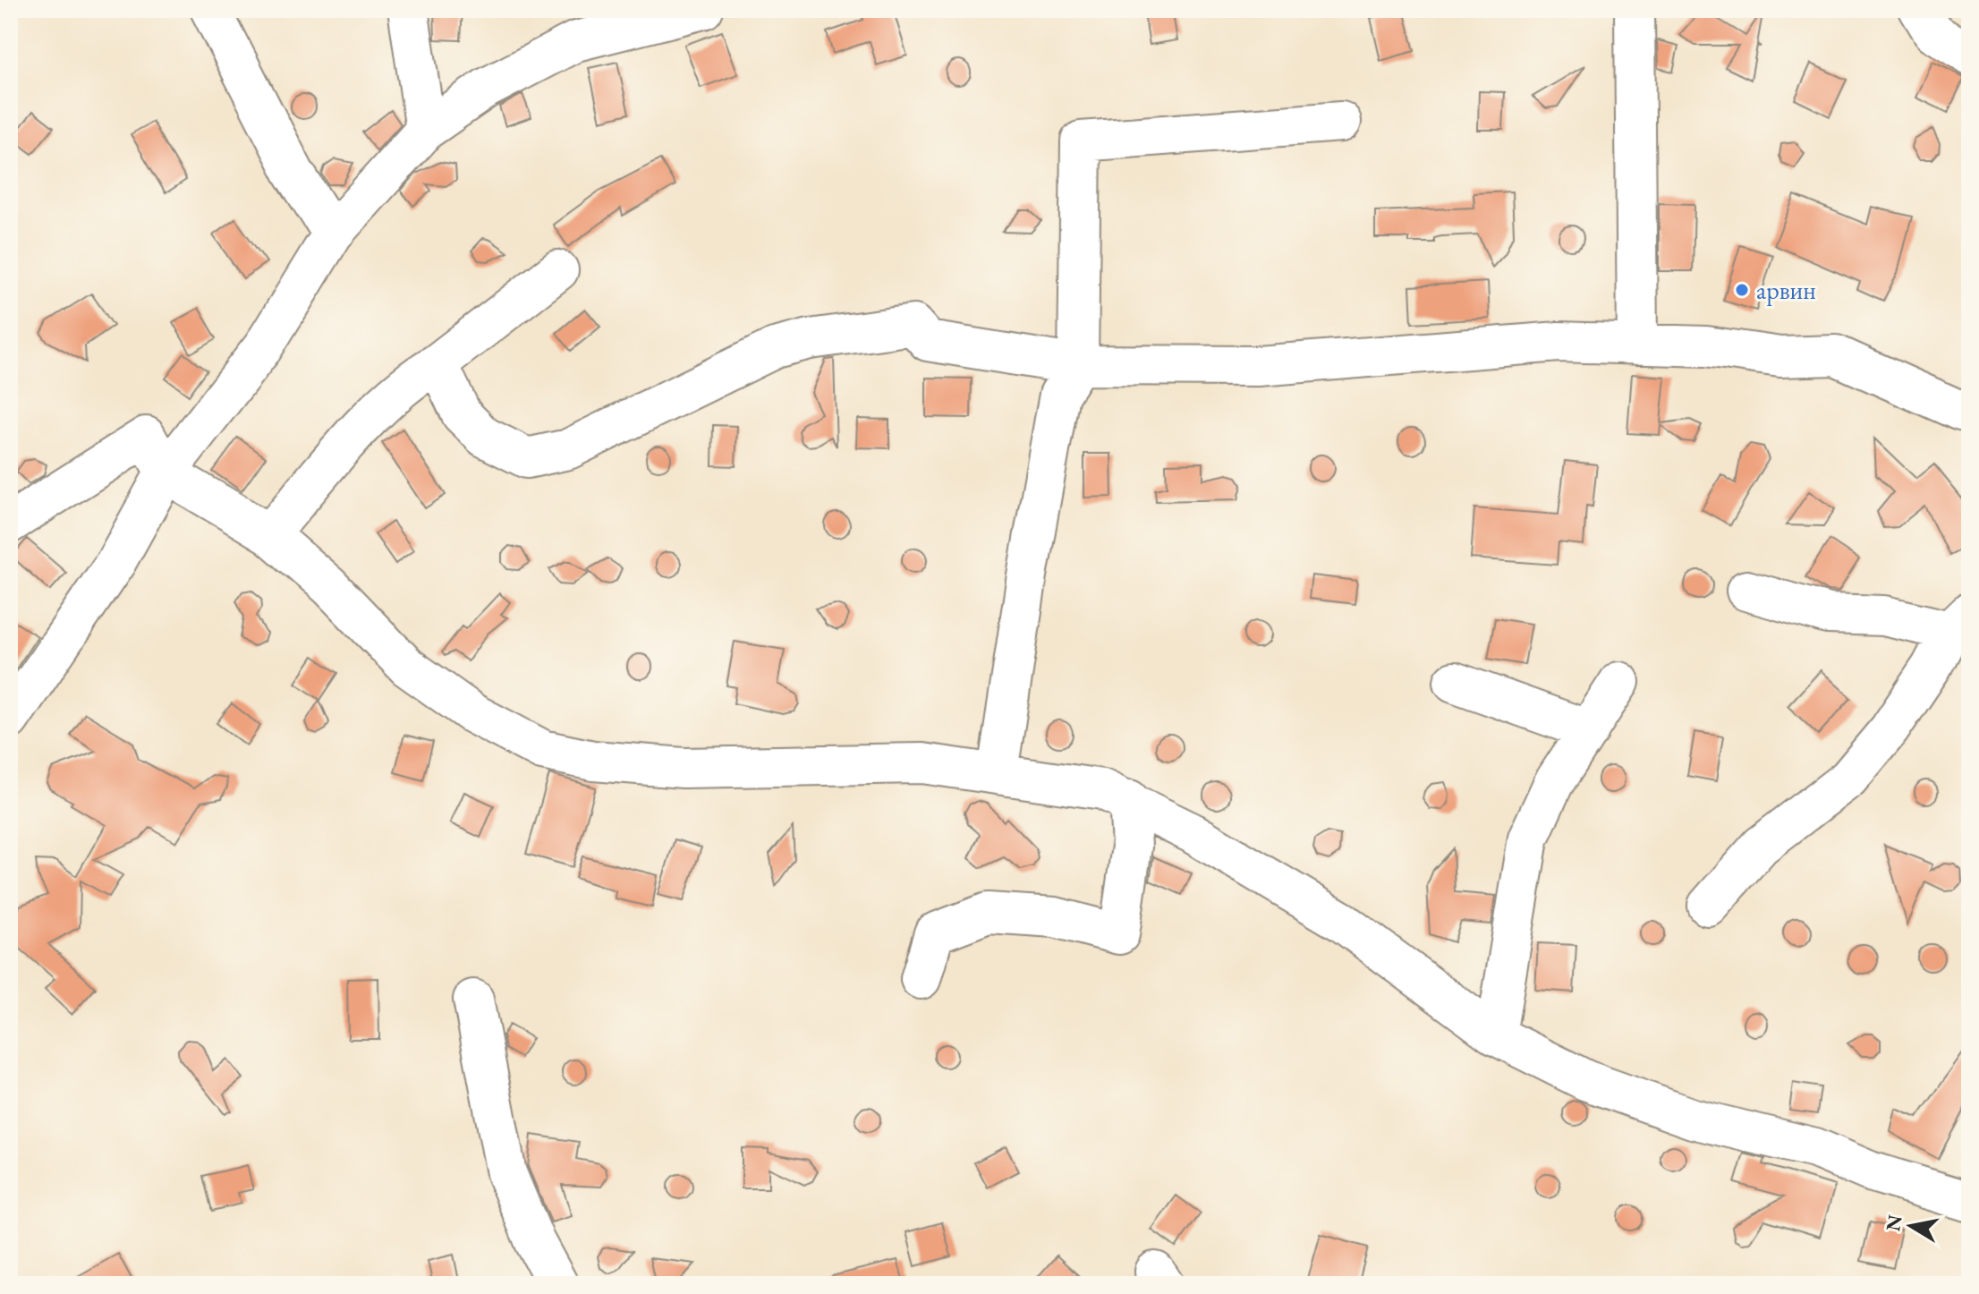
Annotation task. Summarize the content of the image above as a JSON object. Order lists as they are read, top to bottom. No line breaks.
{"places":["арвин"],"north":"left"}
